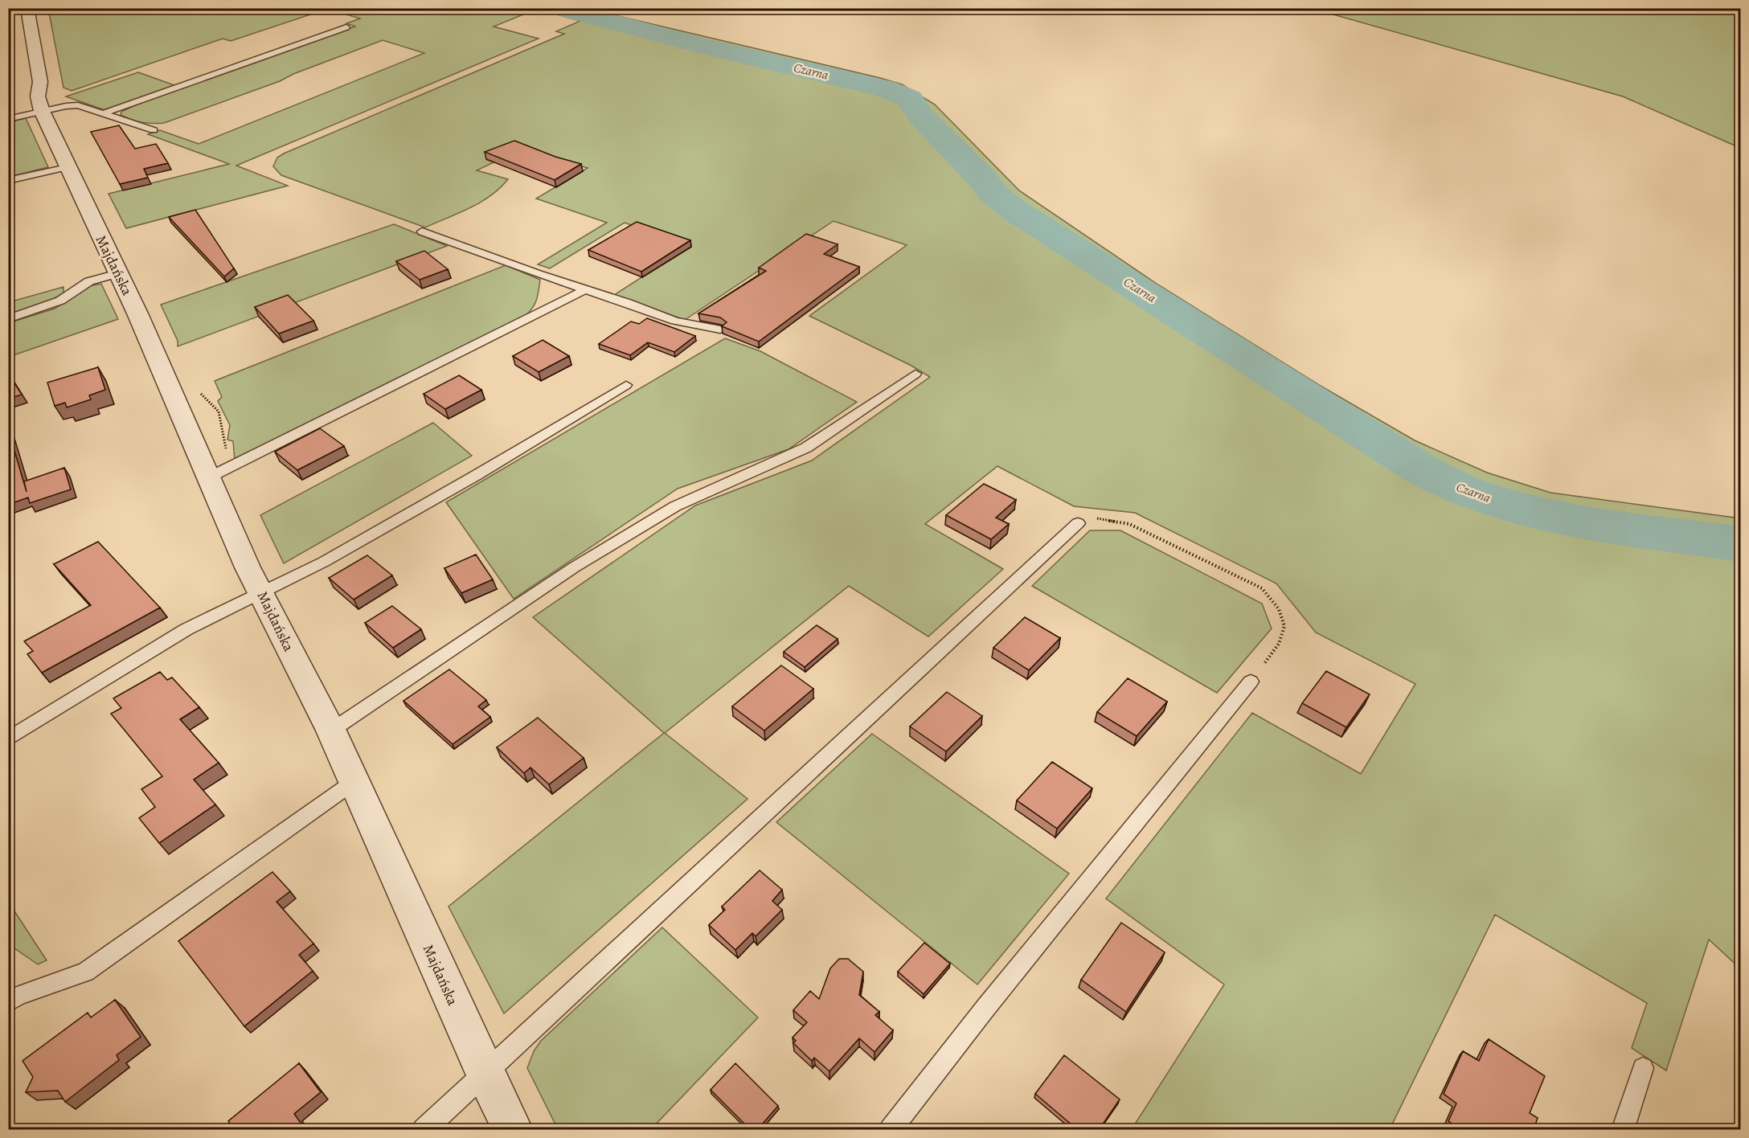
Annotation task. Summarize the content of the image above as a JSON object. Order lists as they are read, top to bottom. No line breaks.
{"streets":{"street":["Majdańska"]},"water":["Czarna"]}
